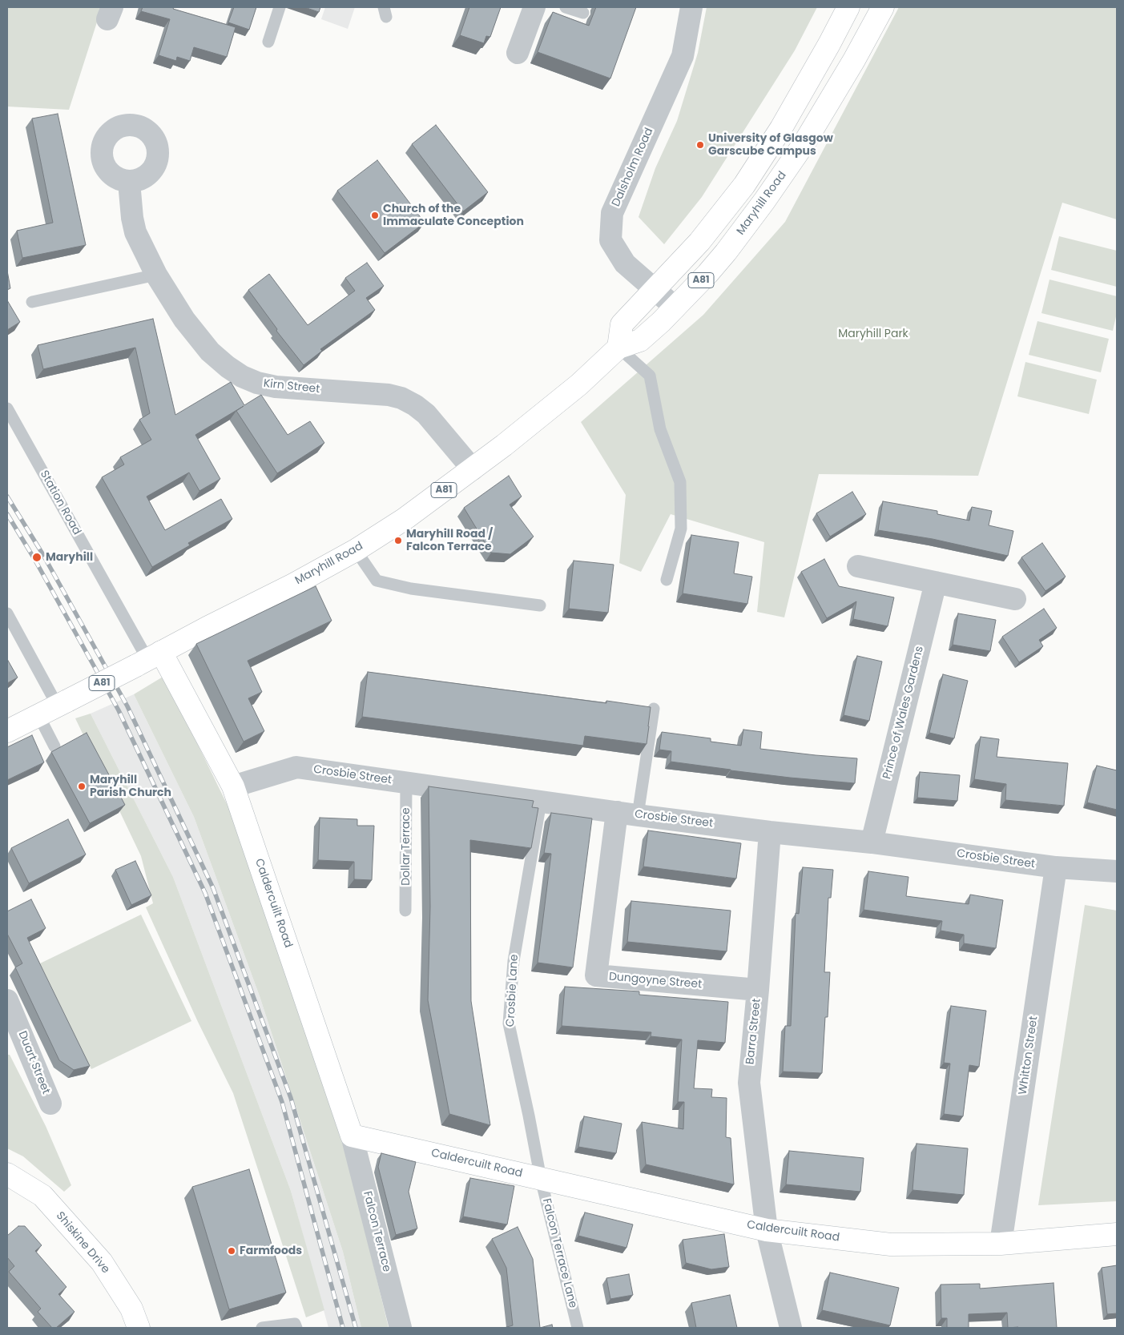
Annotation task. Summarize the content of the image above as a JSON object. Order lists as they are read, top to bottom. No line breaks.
{"streets":{"main road":["Maryhill Road","A81","Caldercuilt Road","Shiskine Drive"],"street":["Dalsholm Road","Kirn Street","Prince of Wales Gardens","Crosbie Street","Dungoyne Street","Barra Street","Whitton Street","Duart Street","Falcon Terrace"],"lane":["Station Road","Dollar Terrace","Crosbie Lane","Falcon Terrace Lane"]},"crossings":[["Dalsholm Road","Maryhill Road"],["Dalsholm Road","A81"],["Maryhill Road","A81"],["Maryhill Road","Kirn Street"],["Maryhill Road","Station Road"],["Maryhill Road","Caldercuilt Road"],["Station Road","Caldercuilt Road"],["Prince of Wales Gardens","Crosbie Street"],["Crosbie Street","Dollar Terrace"],["Crosbie Street","Caldercuilt Road"],["Crosbie Street","Dungoyne Street"],["Crosbie Street","Crosbie Lane"],["Crosbie Street","Barra Street"],["Crosbie Street","Whitton Street"],["Caldercuilt Road","Crosbie Lane"],["Caldercuilt Road","Barra Street"],["Caldercuilt Road","Whitton Street"],["Caldercuilt Road","Falcon Terrace"],["Caldercuilt Road","Falcon Terrace Lane"],["Dungoyne Street","Barra Street"],["Crosbie Lane","Falcon Terrace Lane"]],"parks":["Maryhill Park"],"places":["University of Glasgow Garscube Campus","Church of the Immaculate Conception","Maryhill Road / Falcon Terrace","Maryhill","Maryhill Parish Church","Farmfoods"]}
